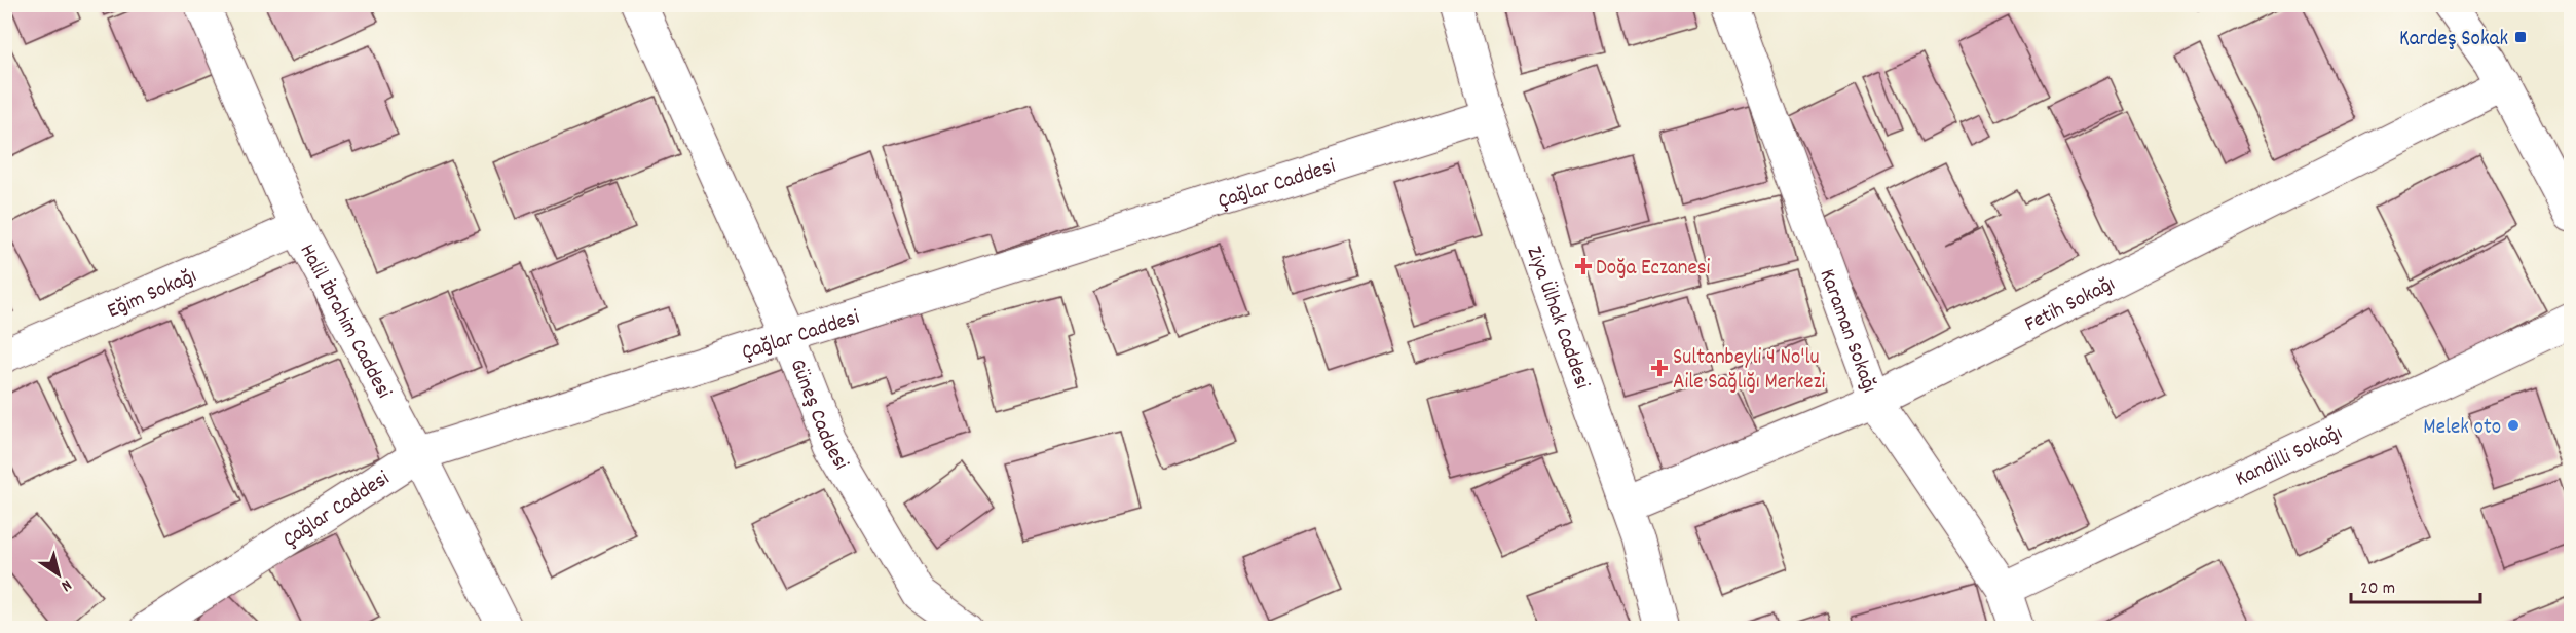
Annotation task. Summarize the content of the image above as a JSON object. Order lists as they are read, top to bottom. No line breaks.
{"streets":{"street":["Çağlar Caddesi","Eğim Sokağı","Fetih Sokağı","Ziya Ülhak Caddesi","Halil İbrahim Caddesi","Karaman Sokağı","Güneş Caddesi","Kandilli Sokağı"]},"crossings":[["Çağlar Caddesi","Ziya Ülhak Caddesi"],["Çağlar Caddesi","Halil İbrahim Caddesi"],["Çağlar Caddesi","Güneş Caddesi"],["Eğim Sokağı","Halil İbrahim Caddesi"],["Fetih Sokağı","Ziya Ülhak Caddesi"],["Fetih Sokağı","Karaman Sokağı"],["Karaman Sokağı","Kandilli Sokağı"]],"places":{"transit":["Kardeş Sokak"],"health":["Doğa Eczanesi","Sultanbeyli 4 No'lu Aile Sağlığı Merkezi"],"other":["Melek oto"]},"scale_bar":"20 m","north":"bottom right"}
